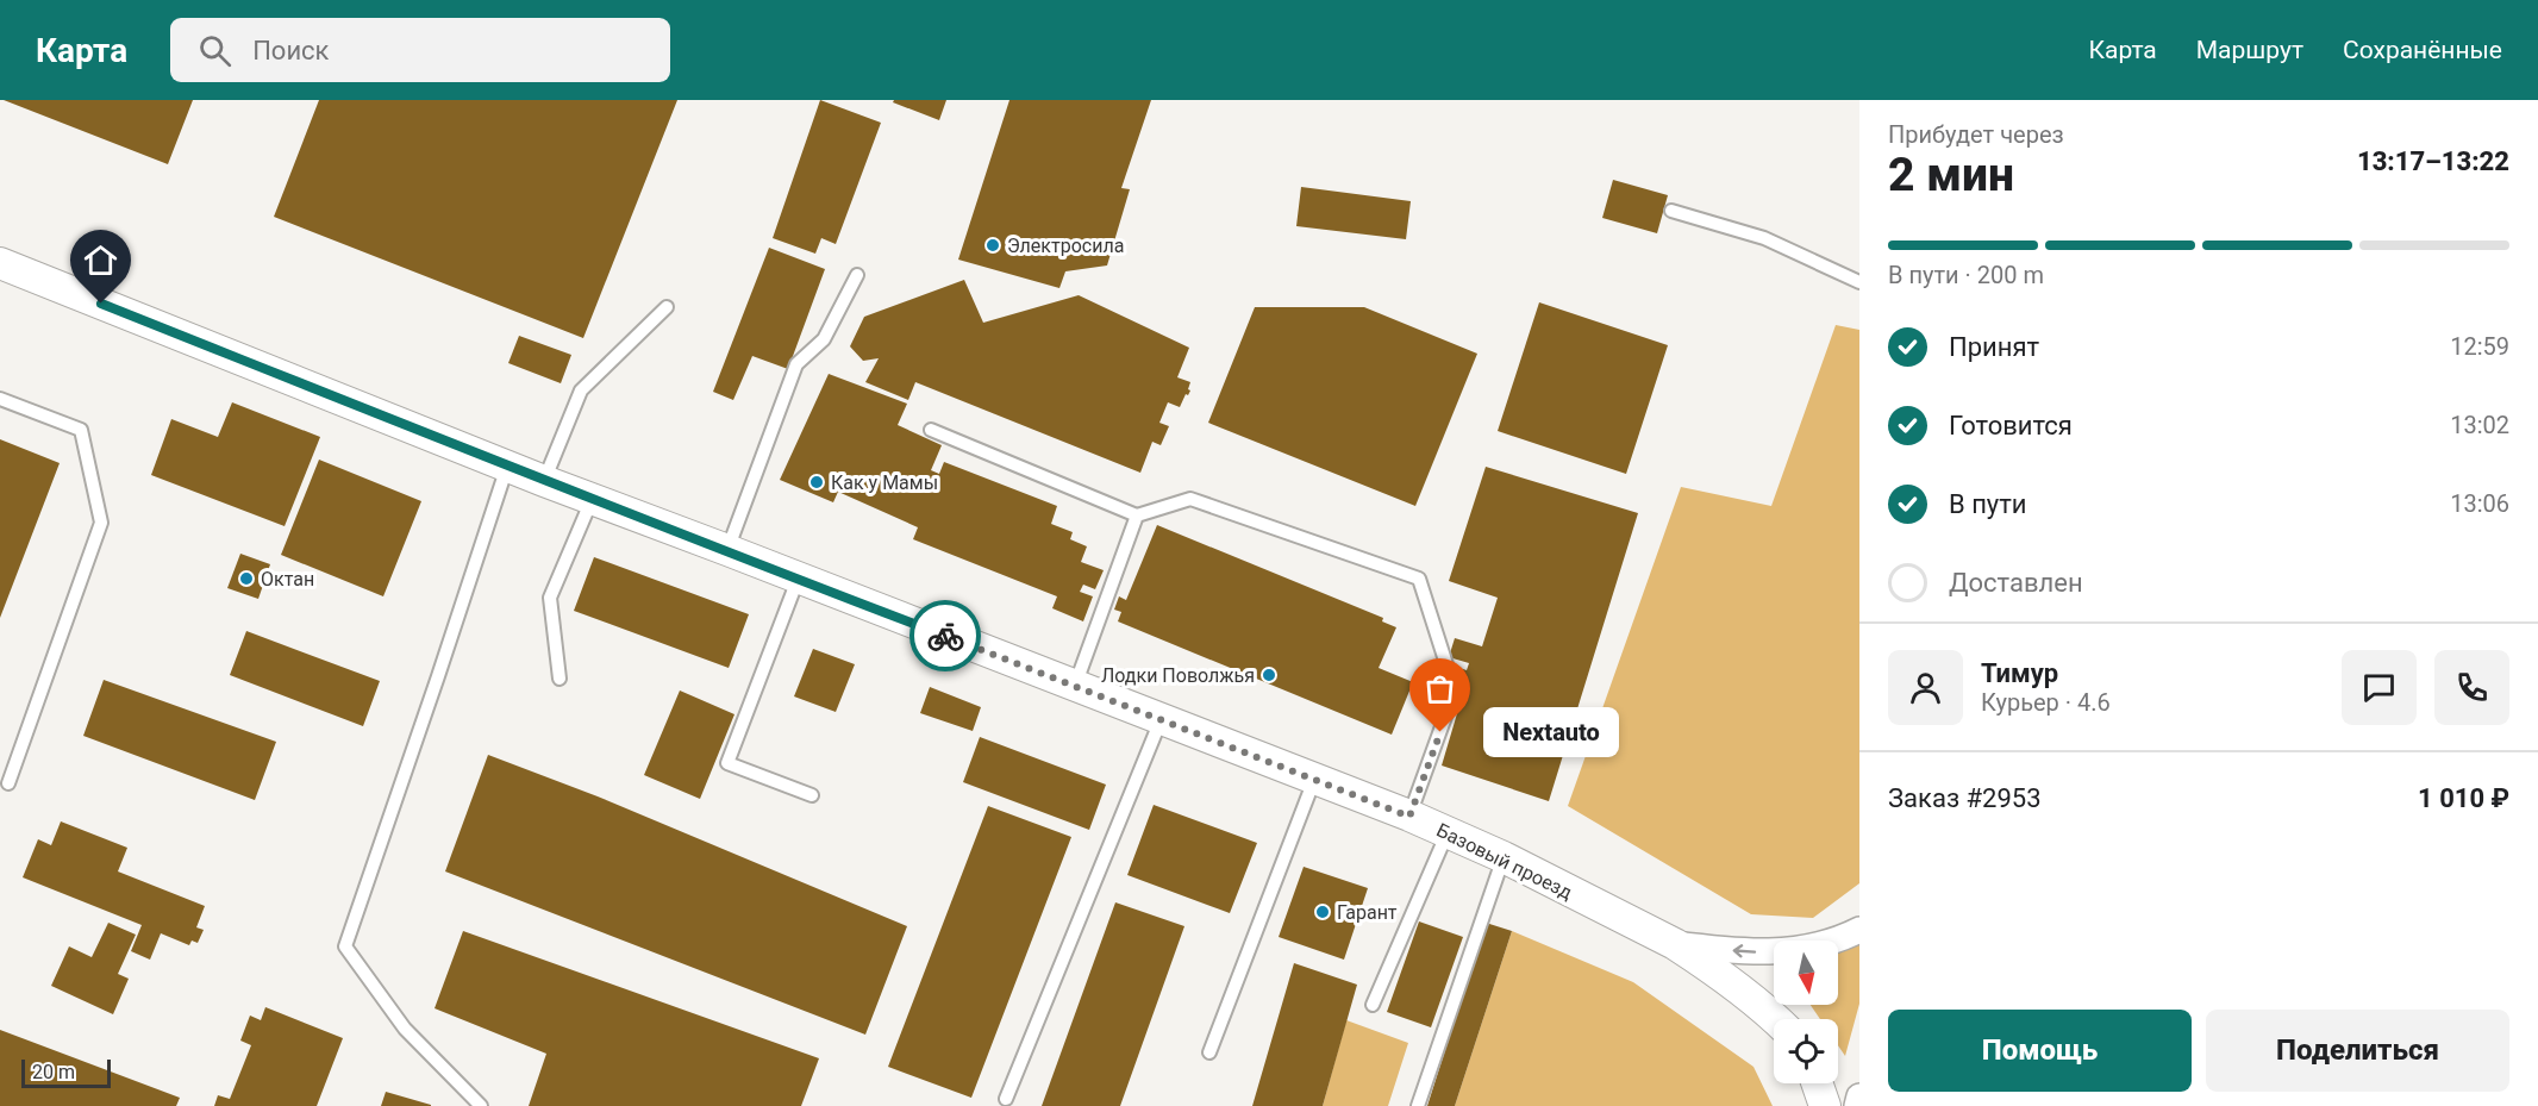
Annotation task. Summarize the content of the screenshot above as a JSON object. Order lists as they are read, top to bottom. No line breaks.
{"streets":{"street":["Базовый проезд"]},"places":["Электросила","Как у Мамы","Октан","Лодки Поволжья","Nextauto","Гарант"],"scale_bar":"20 m","north":"bottom","page":{"header":"Карта","search":"Поиск","nav":["Карта","Маршрут","Сохранённые"],"heading":["2 мин","Прибудет через","13:17–13:22"],"panel":["Тимур","Курьер · 4.6","Заказ #2953","1 010 ₽"],"bar":"В пути · 200 m","list":[["Принят","12:59"],["Готовится","13:02"],["В пути","13:06"],"Доставлен"],"bubble":"Nextauto","buttons":["Помощь","Поделиться"],"scale":"20 m"}}
